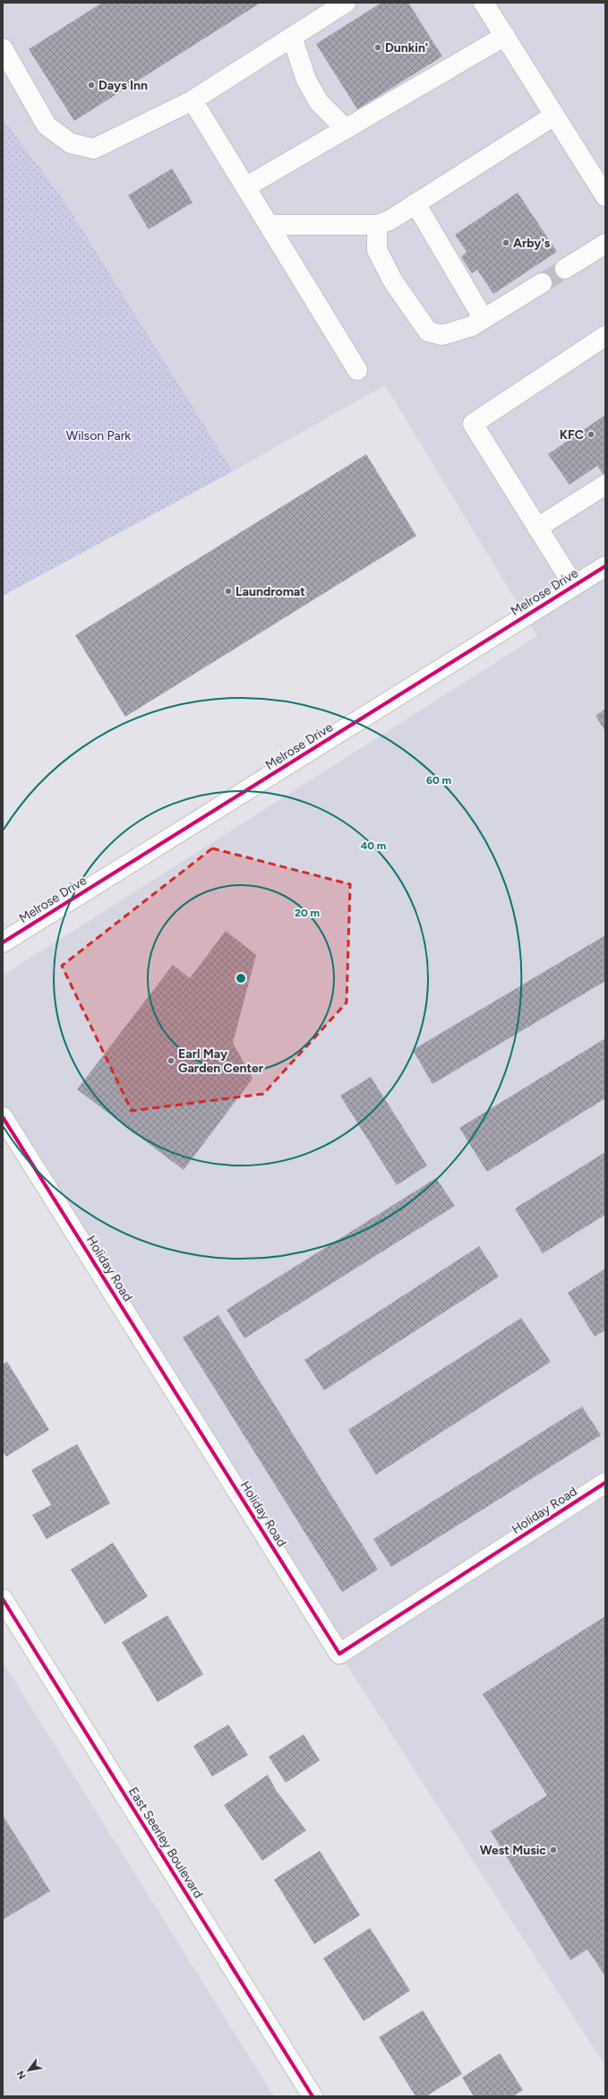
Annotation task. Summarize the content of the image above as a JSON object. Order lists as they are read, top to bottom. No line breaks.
{"streets":{"street":["Melrose Drive","Holiday Road","East Seerley Boulevard"]},"parks":["Wilson Park"],"places":["Dunkin'","Days Inn","Arby's","KFC","Laundromat","Earl May Garden Center","West Music"],"north":"bottom left","rings":["60 m","40 m","20 m"]}
